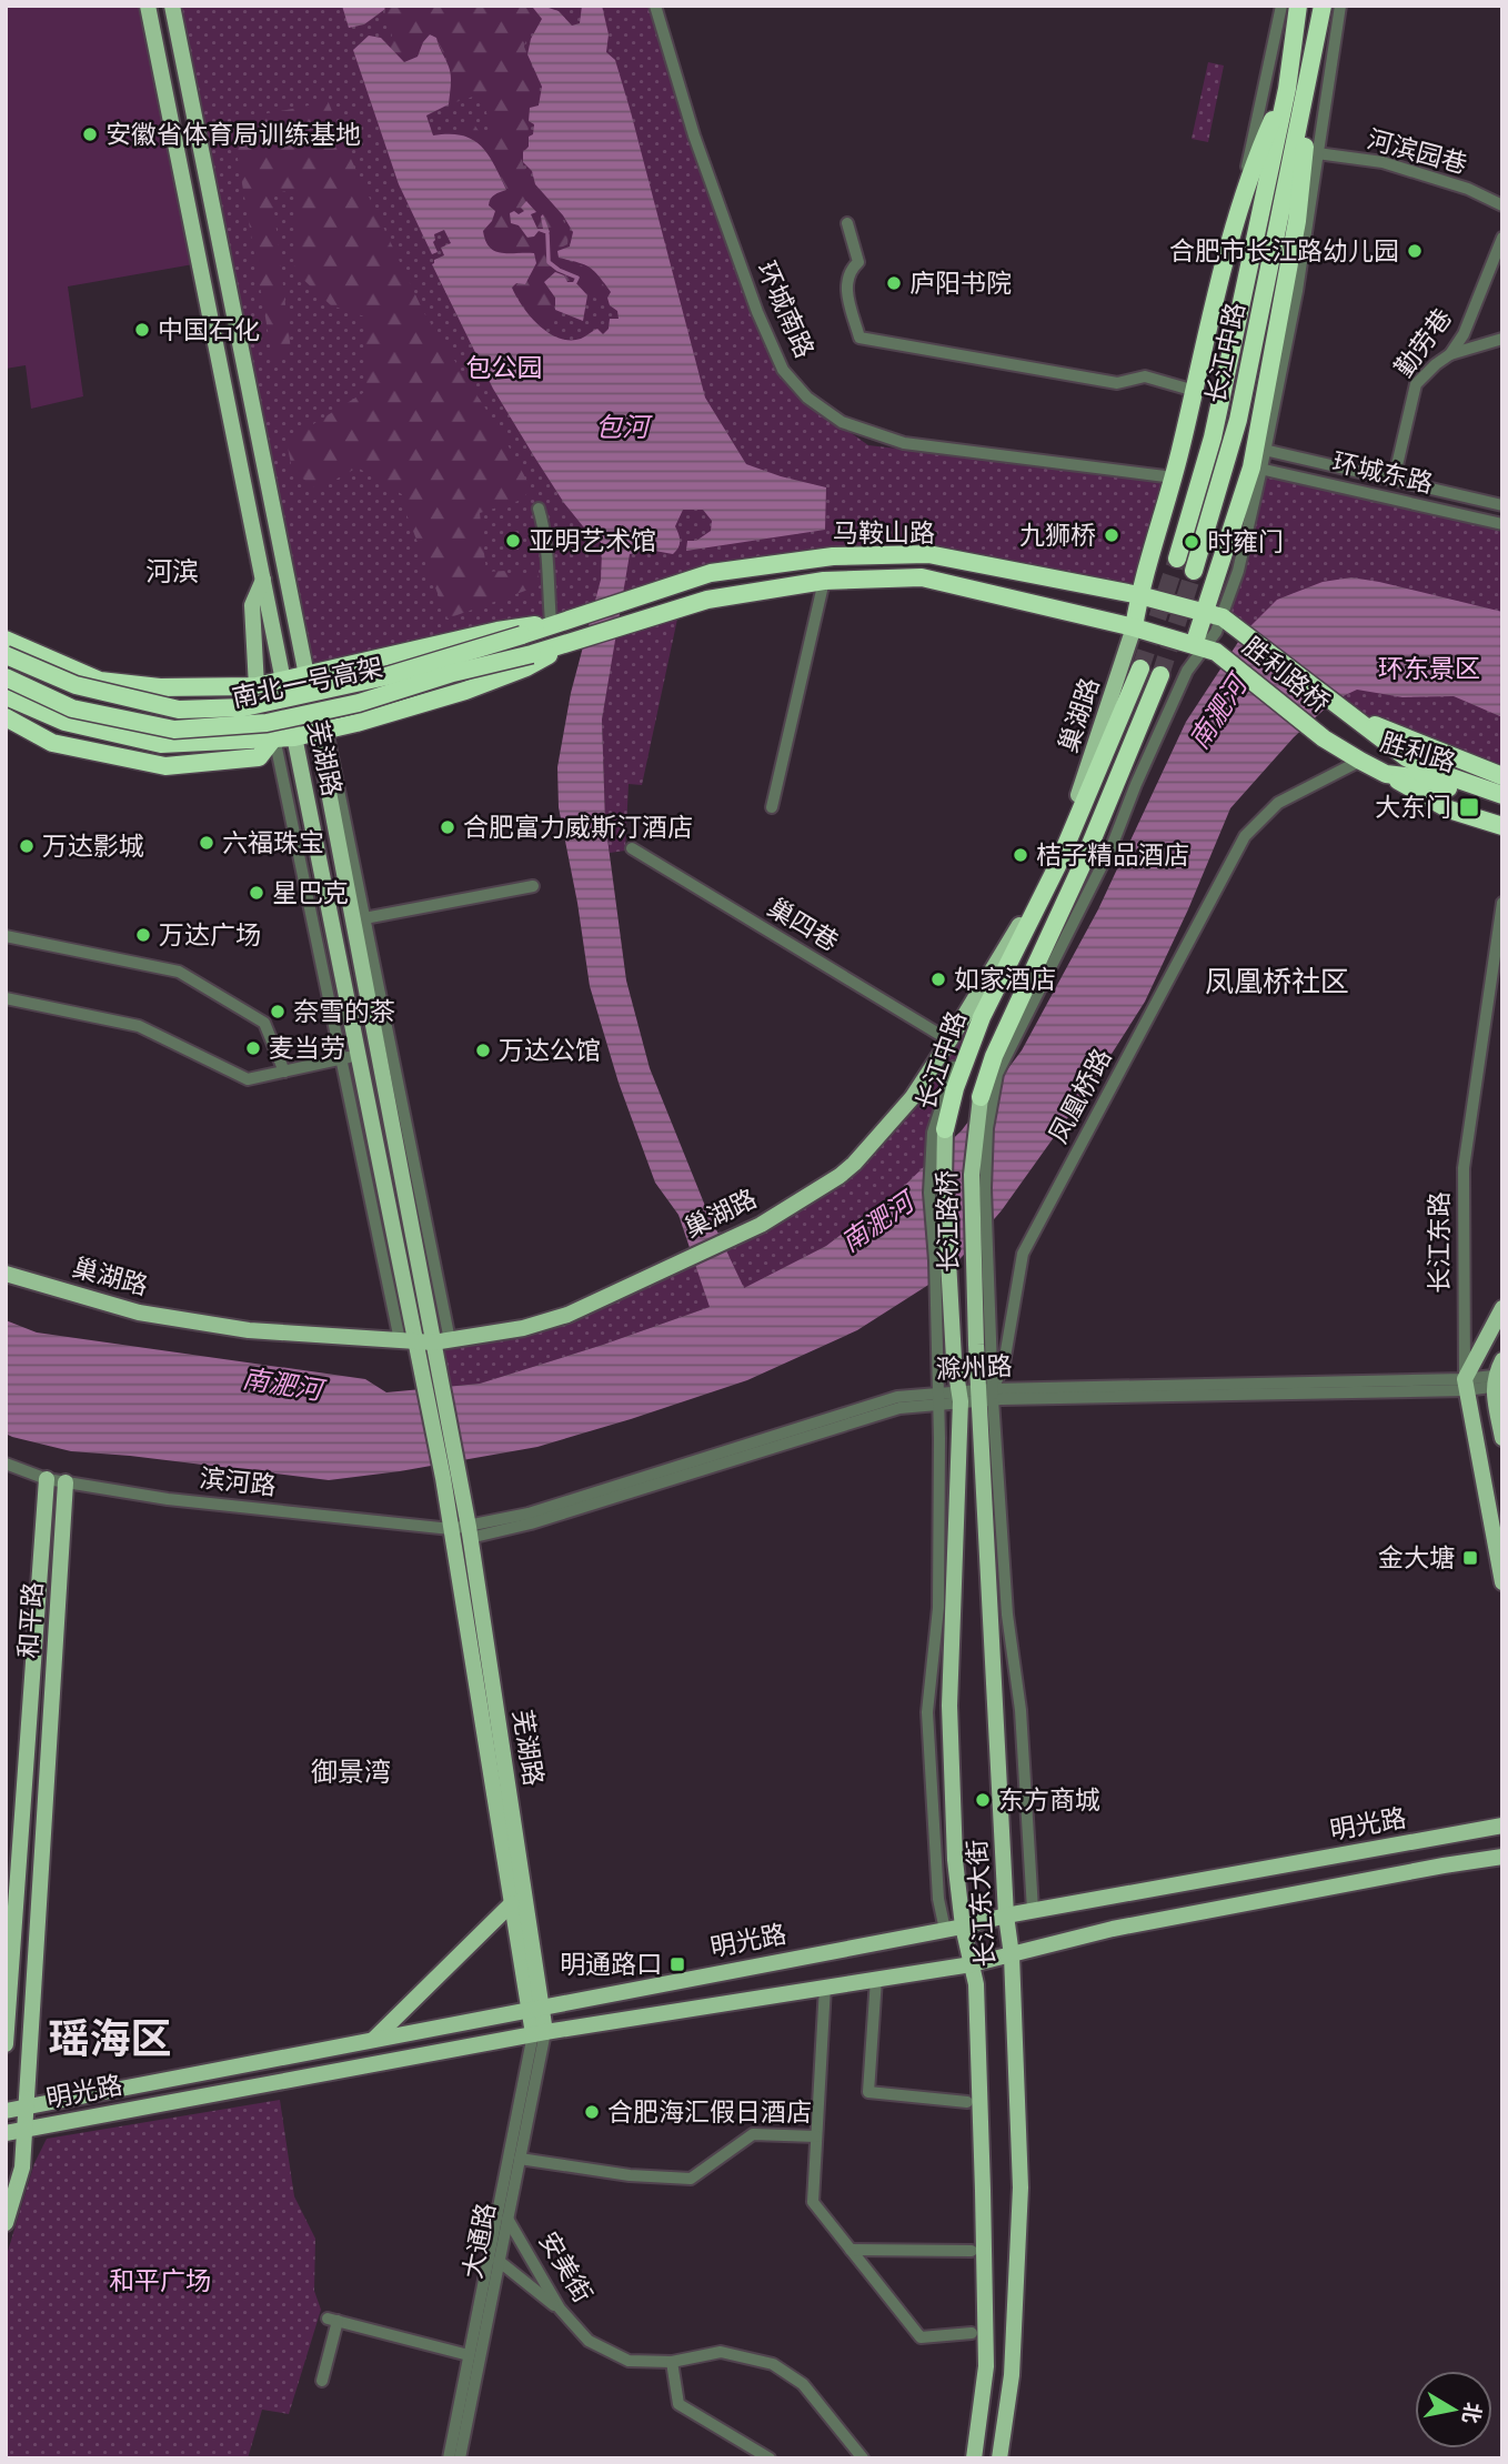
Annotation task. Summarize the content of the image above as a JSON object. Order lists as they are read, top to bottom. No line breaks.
{"streets":{"highway":["长江中路","马鞍山路","胜利路桥","南北一号高架","胜利路"],"main road":["巢湖路","芜湖路","长江路桥","长江东路","和平路","明光路","长江东大街"],"street":["河滨园巷","环城南路","勤劳巷","环城东路","巢四巷","凤凰桥路","滁州路","滨河路","大通路","安美街"]},"crossings":[["勤劳巷","环城东路"],["长江中路","长江路桥"],["马鞍山路","胜利路桥"],["马鞍山路","南北一号高架"],["马鞍山路","巢湖路"],["胜利路桥","胜利路"],["巢湖路","芜湖路"],["巢湖路","巢四巷"],["胜利路","凤凰桥路"],["芜湖路","滁州路"],["芜湖路","滨河路"],["芜湖路","明光路"],["芜湖路","大通路"],["凤凰桥路","滁州路"],["凤凰桥路","长江东大街"],["长江路桥","长江东大街"],["长江东路","滁州路"],["滁州路","滨河路"],["滁州路","长江东大街"],["滨河路","和平路"],["和平路","明光路"],["明光路","长江东大街"],["明光路","大通路"],["大通路","安美街"]],"districts":["河滨","凤凰桥社区","御景湾","瑶海区"],"water":["包河","南淝河"],"parks":["包公园","环东景区","和平广场"],"places":{"other":["安徽省体育局训练基地","合肥市长江路幼儿园","庐阳书院","中国石化","九狮桥","亚明艺术馆","时雍门","合肥富力威斯汀酒店","六福珠宝","万达影城","桔子精品酒店","星巴克","万达广场","如家酒店","奈雪的茶","麦当劳","万达公馆","东方商城","合肥海汇假日酒店"],"transit":["大东门","金大塘","明通路口"]},"north":"right"}
